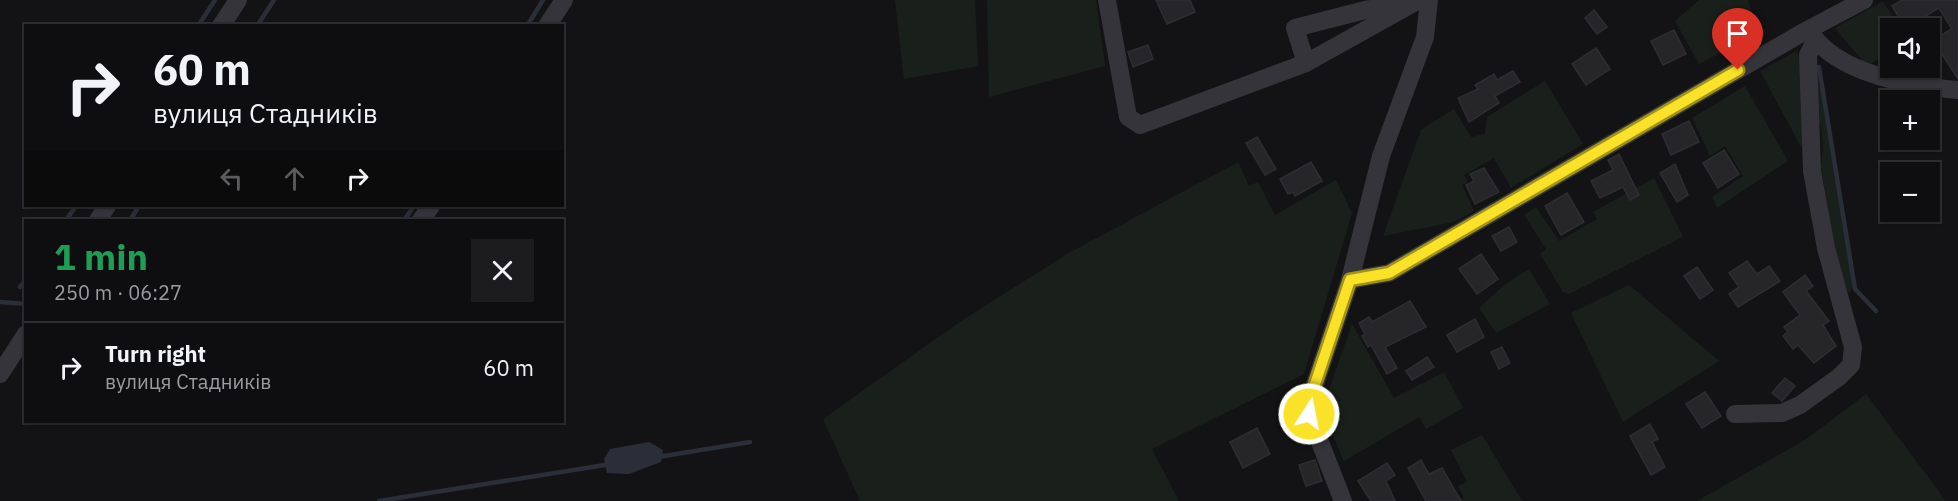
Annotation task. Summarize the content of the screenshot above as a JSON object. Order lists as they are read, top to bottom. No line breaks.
{"page":{"map_buttons":["+","−"],"turn":["60 m","вулиця Стадників"],"heading":["1 min","250 m · 06:27"],"list":[{"name":"Turn right","note":"вулиця Стадників","value":"60 m"}]}}
